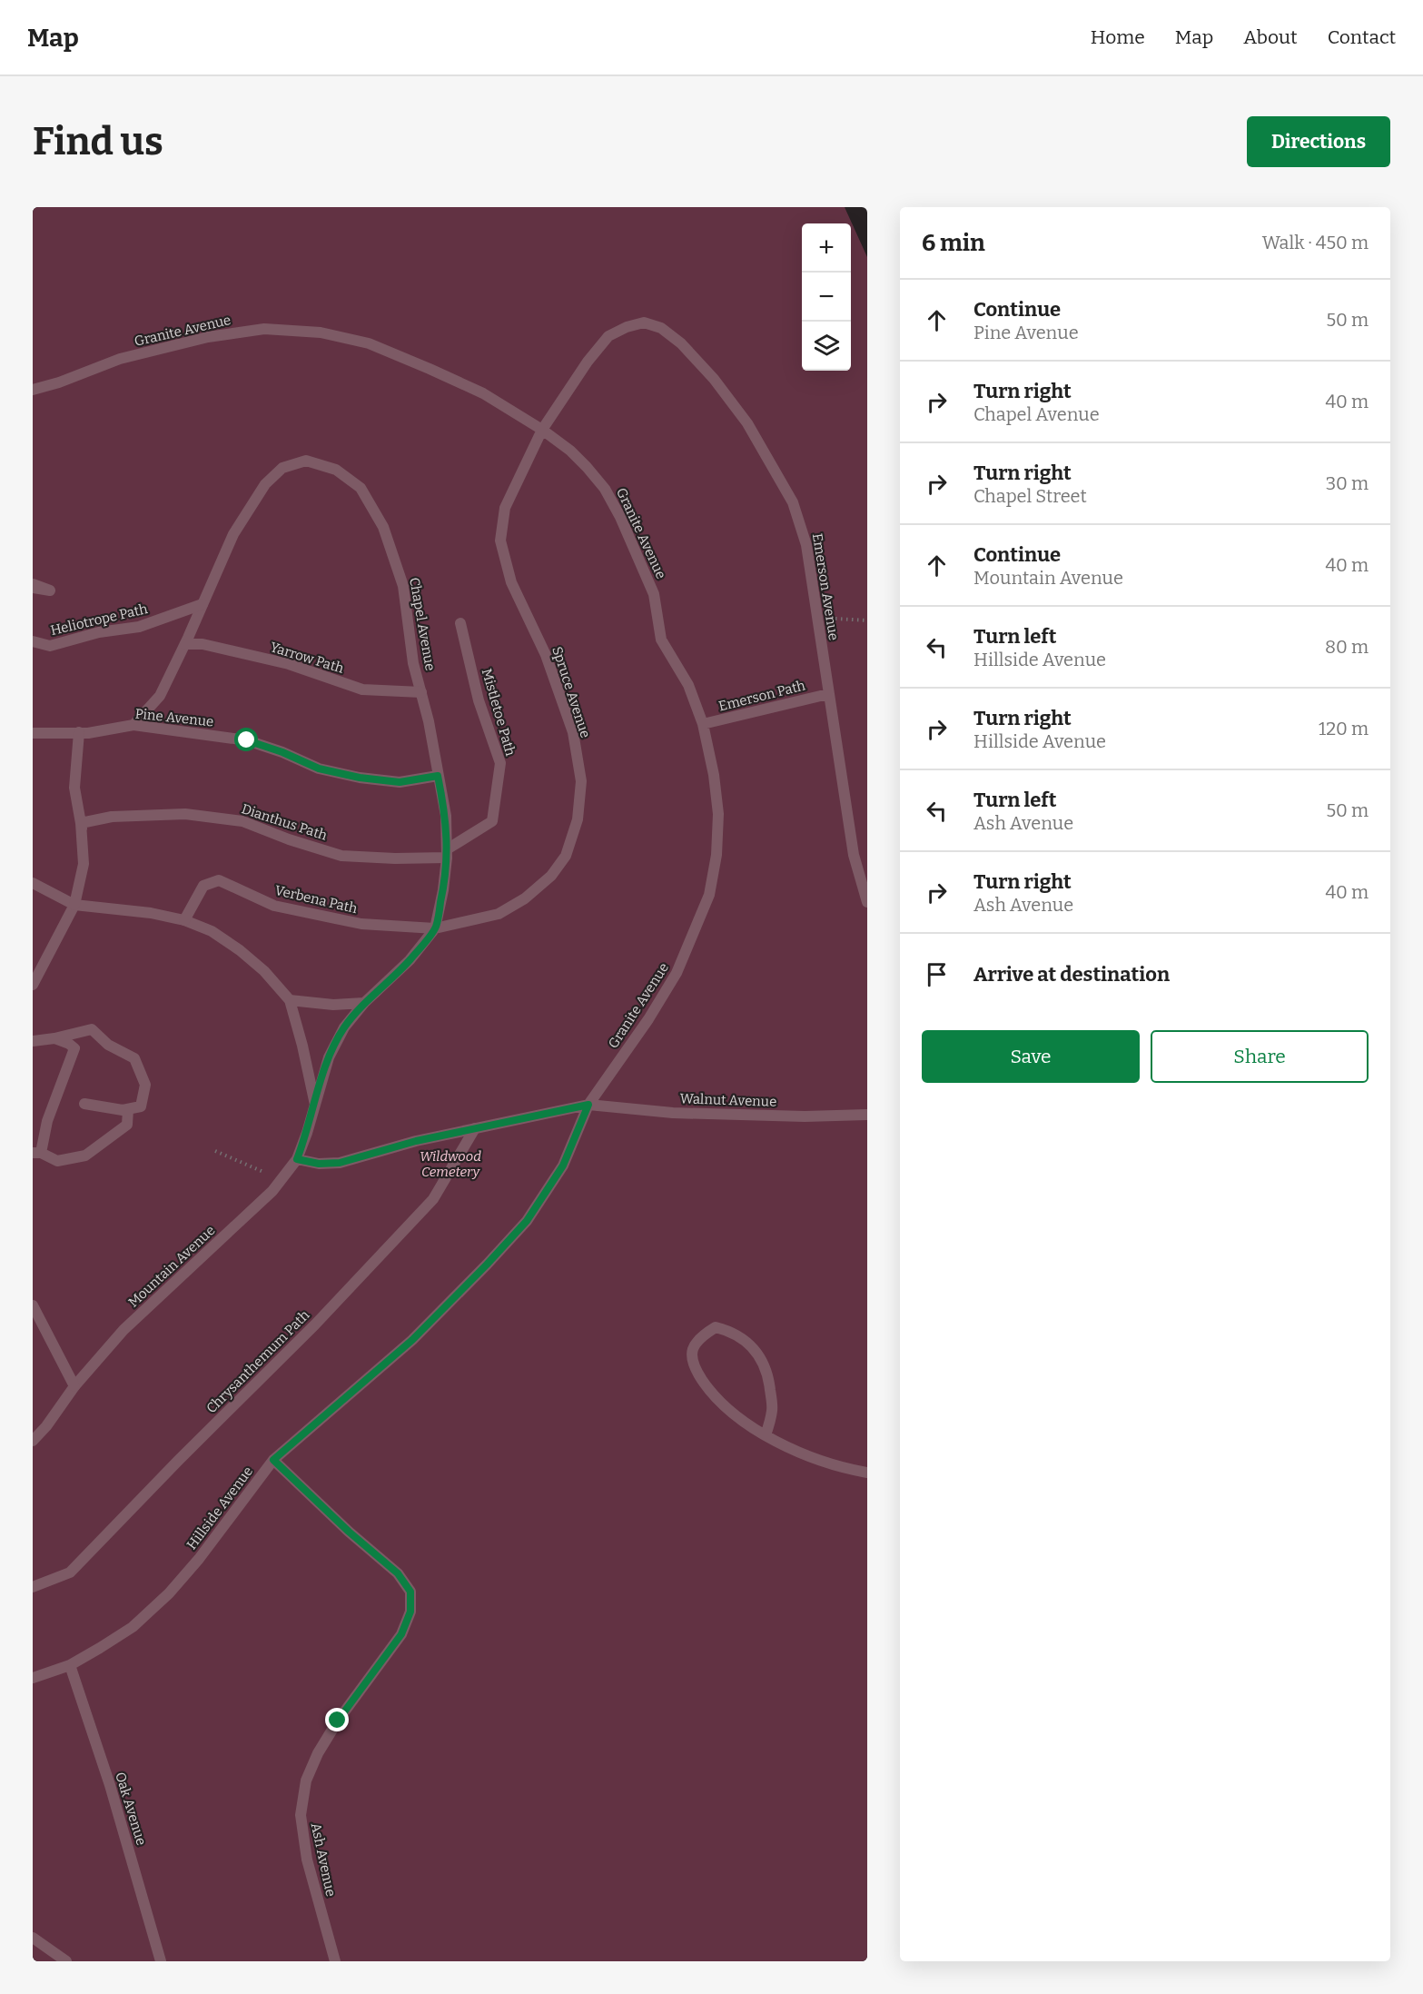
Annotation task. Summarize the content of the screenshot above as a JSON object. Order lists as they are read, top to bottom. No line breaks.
{"streets":{"street":["Granite Avenue","Emerson Avenue","Heliotrope Path","Chapel Avenue","Yarrow Path","Spruce Avenue","Emerson Path","Mistletoe Path","Pine Avenue","Dianthus Path","Verbena Path","Walnut Avenue","Mountain Avenue","Chrysanthemum Path","Hillside Avenue","Oak Avenue","Ash Avenue"]},"crossings":[["Granite Avenue","Emerson Avenue"],["Granite Avenue","Spruce Avenue"],["Granite Avenue","Emerson Path"],["Granite Avenue","Walnut Avenue"],["Granite Avenue","Hillside Avenue"],["Emerson Avenue","Spruce Avenue"],["Emerson Avenue","Emerson Path"],["Heliotrope Path","Chapel Avenue"],["Chapel Avenue","Yarrow Path"],["Chapel Avenue","Spruce Avenue"],["Chapel Avenue","Mistletoe Path"],["Chapel Avenue","Pine Avenue"],["Chapel Avenue","Dianthus Path"],["Chapel Avenue","Verbena Path"],["Chapel Avenue","Mountain Avenue"],["Spruce Avenue","Verbena Path"],["Spruce Avenue","Mountain Avenue"],["Mistletoe Path","Dianthus Path"],["Verbena Path","Mountain Avenue"],["Walnut Avenue","Hillside Avenue"],["Hillside Avenue","Oak Avenue"],["Hillside Avenue","Ash Avenue"]],"parks":["Wildwood Cemetery"],"page":{"header":"Map","nav":["Home","Map","About","Contact"],"buttons":["Directions",["Save","Share"]],"title":"Find us","heading":["6 min","Walk · 450 m"],"map_buttons":["+","−"],"list":[["Continue","Pine Avenue","50 m"],["Turn right","Chapel Avenue","40 m"],["Turn right","Chapel Street","30 m"],["Continue","Mountain Avenue","40 m"],["Turn left","Hillside Avenue","80 m"],["Turn right","Hillside Avenue","120 m"],["Turn left","Ash Avenue","50 m"],["Turn right","Ash Avenue","40 m"],"Arrive at destination"]}}
